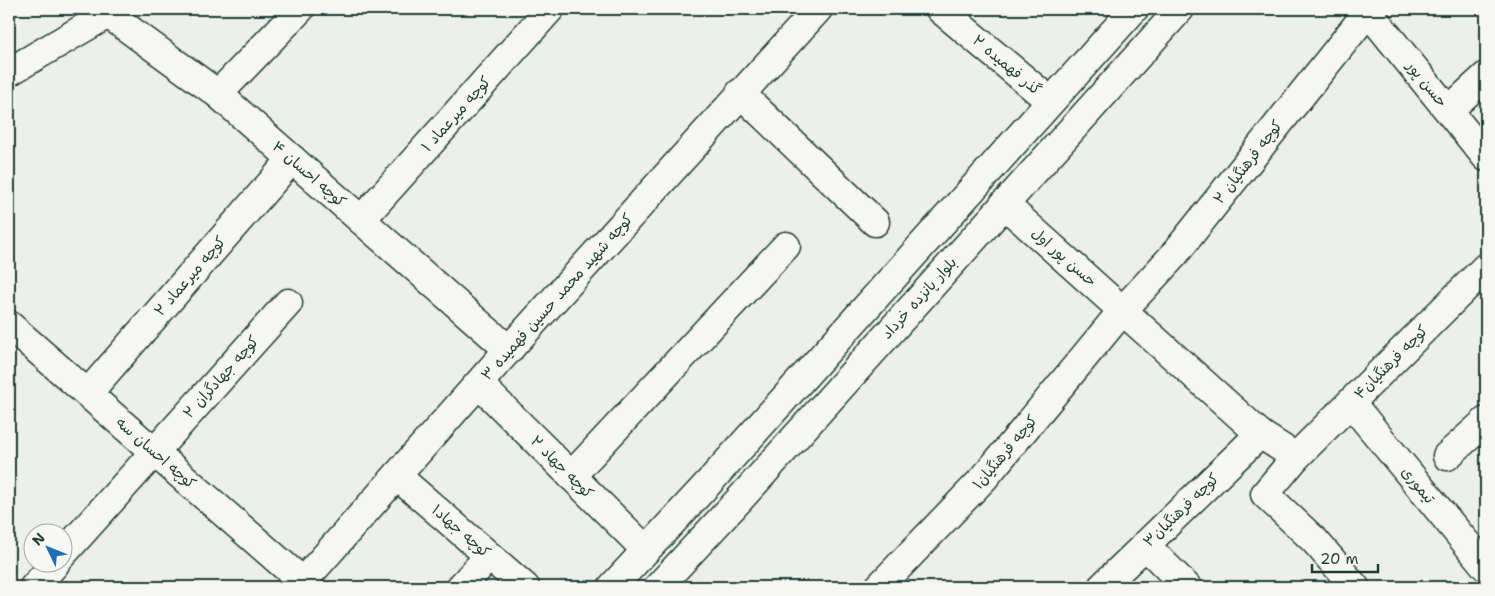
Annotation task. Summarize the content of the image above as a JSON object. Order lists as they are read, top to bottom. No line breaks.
{"streets":{"street":["گذر فهمیده ۲","حسن پور","کوچه میرعماد ۱","کوچه فرهنگیان ۲","کوچه احسان ۴","حسن پور اول","کوچه میرعماد ۲","کوچه شهید محمد حسین فهمیده ۳","بلوار پانزده خرداد","کوچه فرهنگیان۴","کوچه جهادگران ۲","کوچه فرهنگیان۱","کوچه احسان سه","کوچه جهاد ۲","تیموری","کوچه فرهنگیان۳","کوچه جهاد۱"]},"crossings":[["حسن پور","کوچه فرهنگیان ۲"],["کوچه میرعماد ۱","کوچه احسان ۴"],["کوچه فرهنگیان ۲","حسن پور اول"],["کوچه فرهنگیان ۲","کوچه فرهنگیان۱"],["کوچه احسان ۴","کوچه میرعماد ۲"],["کوچه احسان ۴","کوچه شهید محمد حسین فهمیده ۳"],["حسن پور اول","بلوار پانزده خرداد"],["حسن پور اول","کوچه فرهنگیان۴"],["حسن پور اول","کوچه فرهنگیان۱"],["حسن پور اول","کوچه فرهنگیان۳"],["کوچه میرعماد ۲","کوچه احسان سه"],["کوچه شهید محمد حسین فهمیده ۳","کوچه احسان سه"],["کوچه شهید محمد حسین فهمیده ۳","کوچه جهاد ۲"],["کوچه شهید محمد حسین فهمیده ۳","کوچه جهاد۱"],["کوچه فرهنگیان۴","تیموری"],["کوچه جهادگران ۲","کوچه احسان سه"]],"scale_bar":"20 m","north":"top left"}
